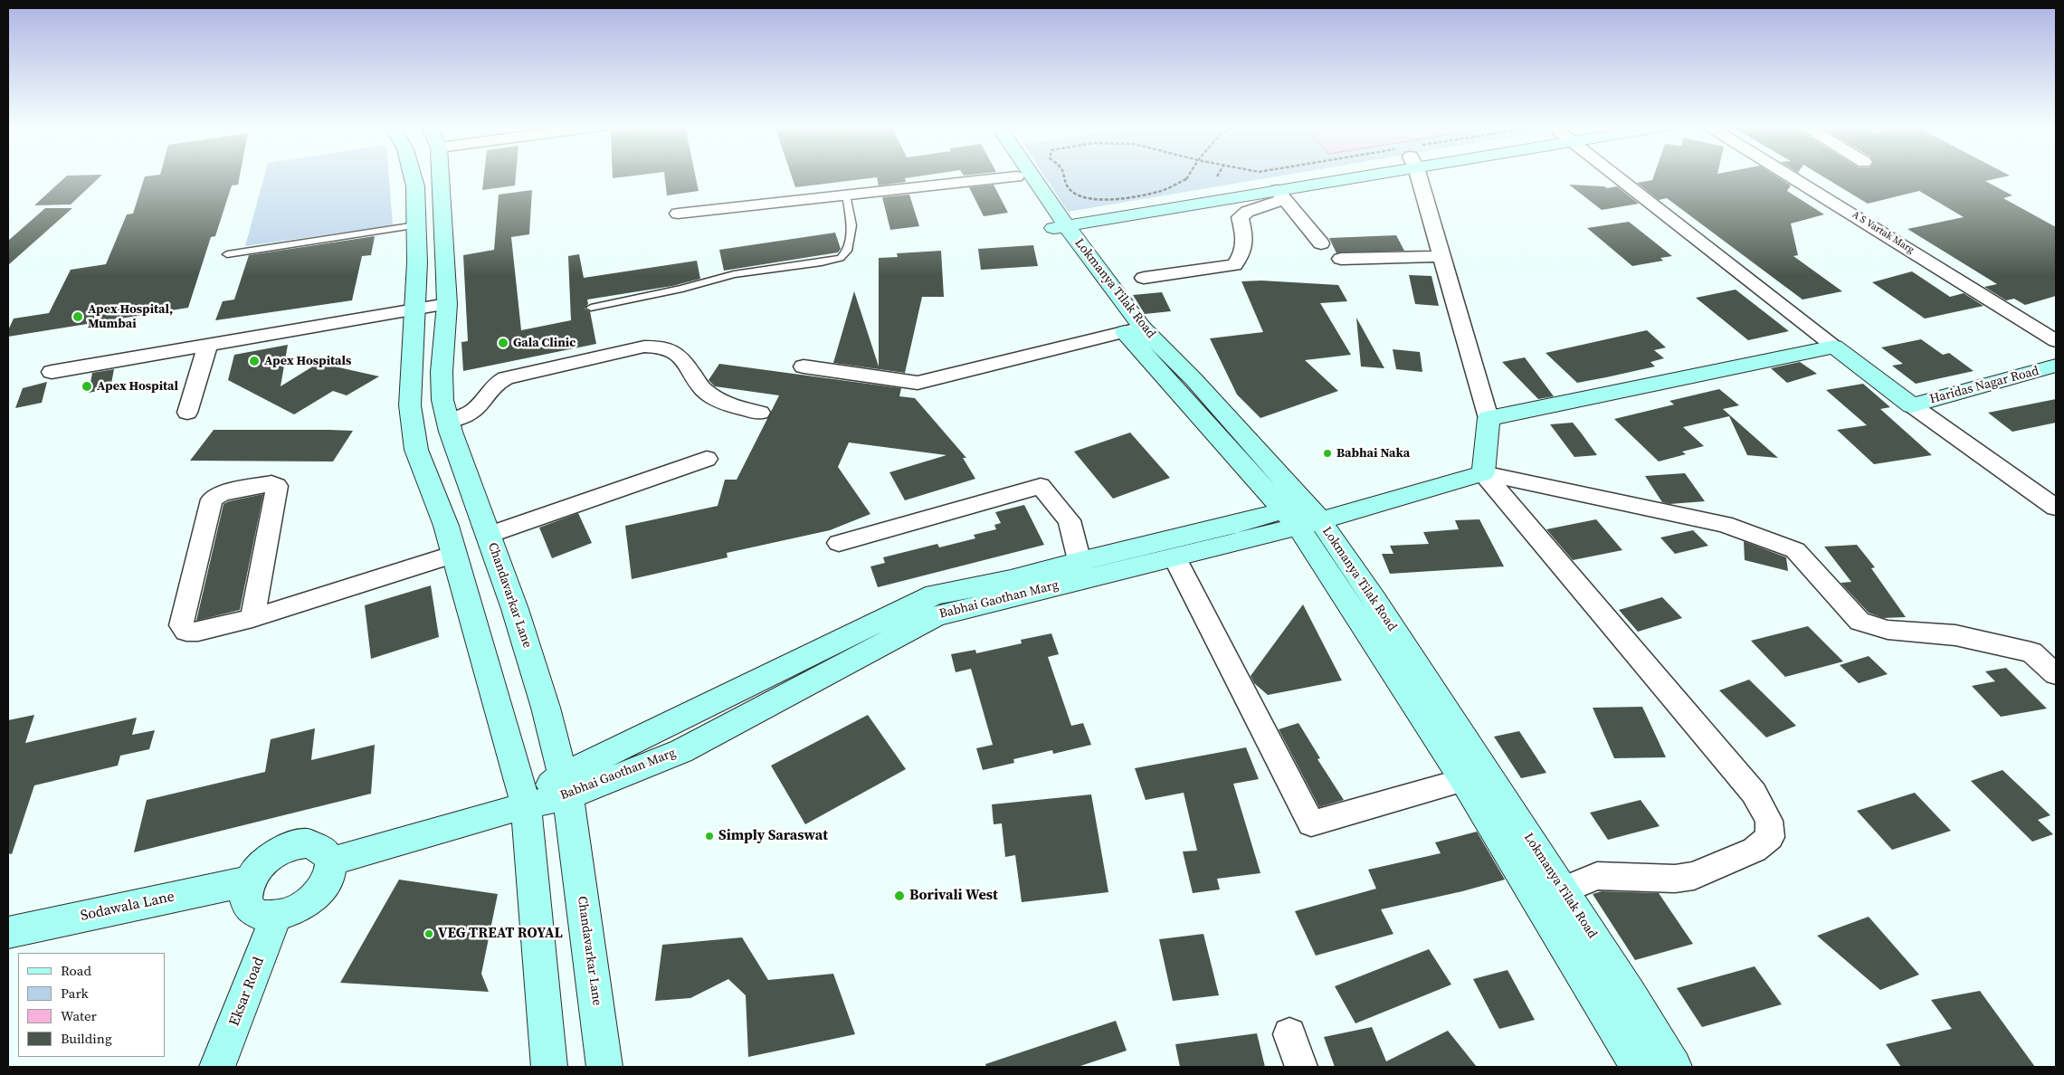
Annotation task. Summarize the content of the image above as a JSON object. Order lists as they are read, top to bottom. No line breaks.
{"streets":{"street":["A S Vartak Marg","Lokmanya Tilak Road","Haridas Nagar Road","Chandavarkar Lane","Babhai Gaothan Marg","Sodawala Lane","Eksar Road"]},"crossings":[["Lokmanya Tilak Road","Babhai Gaothan Marg"],["Chandavarkar Lane","Babhai Gaothan Marg"],["Sodawala Lane","Eksar Road"]],"places":["Apex Hospital, Mumbai","Gala Clinic","Apex Hospitals","Apex Hospital","Babhai Naka","Simply Saraswat","Borivali West","VEG TREAT ROYAL"],"legend":["Road","Park","Water","Building"]}
